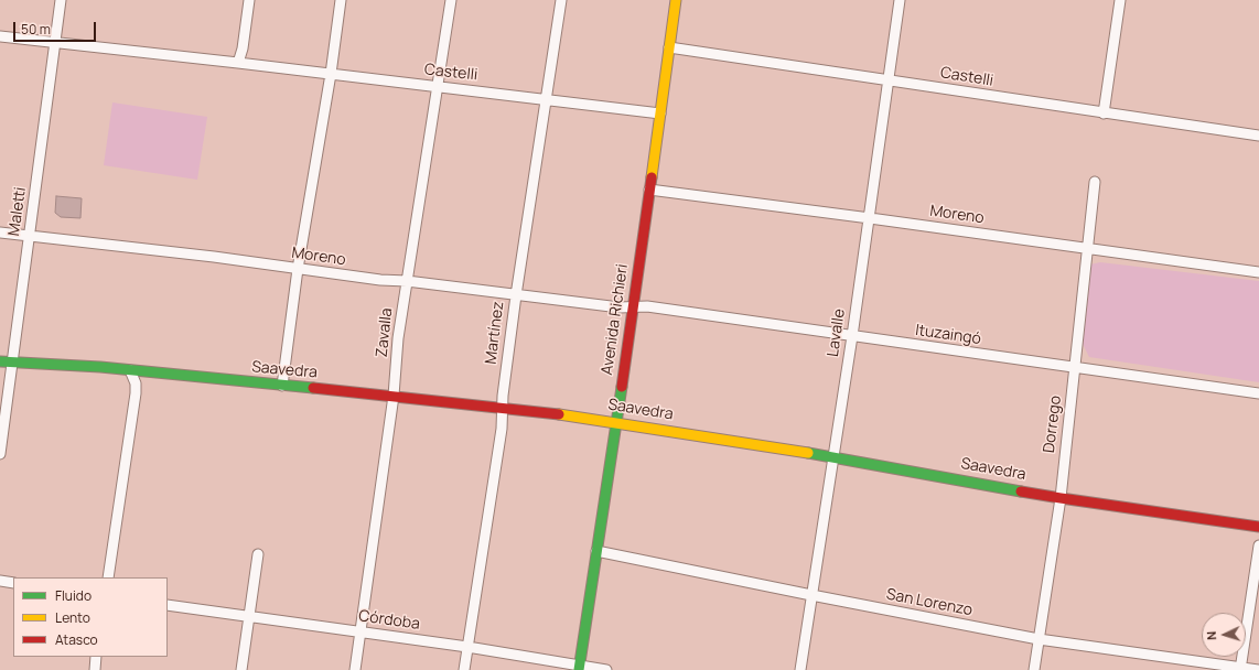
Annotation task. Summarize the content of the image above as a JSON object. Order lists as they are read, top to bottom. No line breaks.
{"streets":{"street":["Castelli","Maletti","Moreno","Avenida Richieri","Zavalla","Martínez","Lavalle","Ituzaingó","Saavedra","Dorrego","San Lorenzo","Córdoba"]},"crossings":[["Castelli","Maletti"],["Castelli","Avenida Richieri"],["Castelli","Zavalla"],["Castelli","Martínez"],["Castelli","Lavalle"],["Maletti","Moreno"],["Maletti","Saavedra"],["Moreno","Avenida Richieri"],["Moreno","Zavalla"],["Moreno","Martínez"],["Moreno","Lavalle"],["Moreno","Ituzaingó"],["Moreno","Dorrego"],["Avenida Richieri","Ituzaingó"],["Avenida Richieri","Saavedra"],["Avenida Richieri","San Lorenzo"],["Avenida Richieri","Córdoba"],["Zavalla","Saavedra"],["Zavalla","Córdoba"],["Martínez","Saavedra"],["Martínez","Córdoba"],["Lavalle","Ituzaingó"],["Lavalle","Saavedra"],["Lavalle","San Lorenzo"],["Ituzaingó","Dorrego"],["Saavedra","Dorrego"],["Dorrego","San Lorenzo"]],"legend":["Fluido","Lento","Atasco"],"scale_bar":"50 m","north":"left"}
